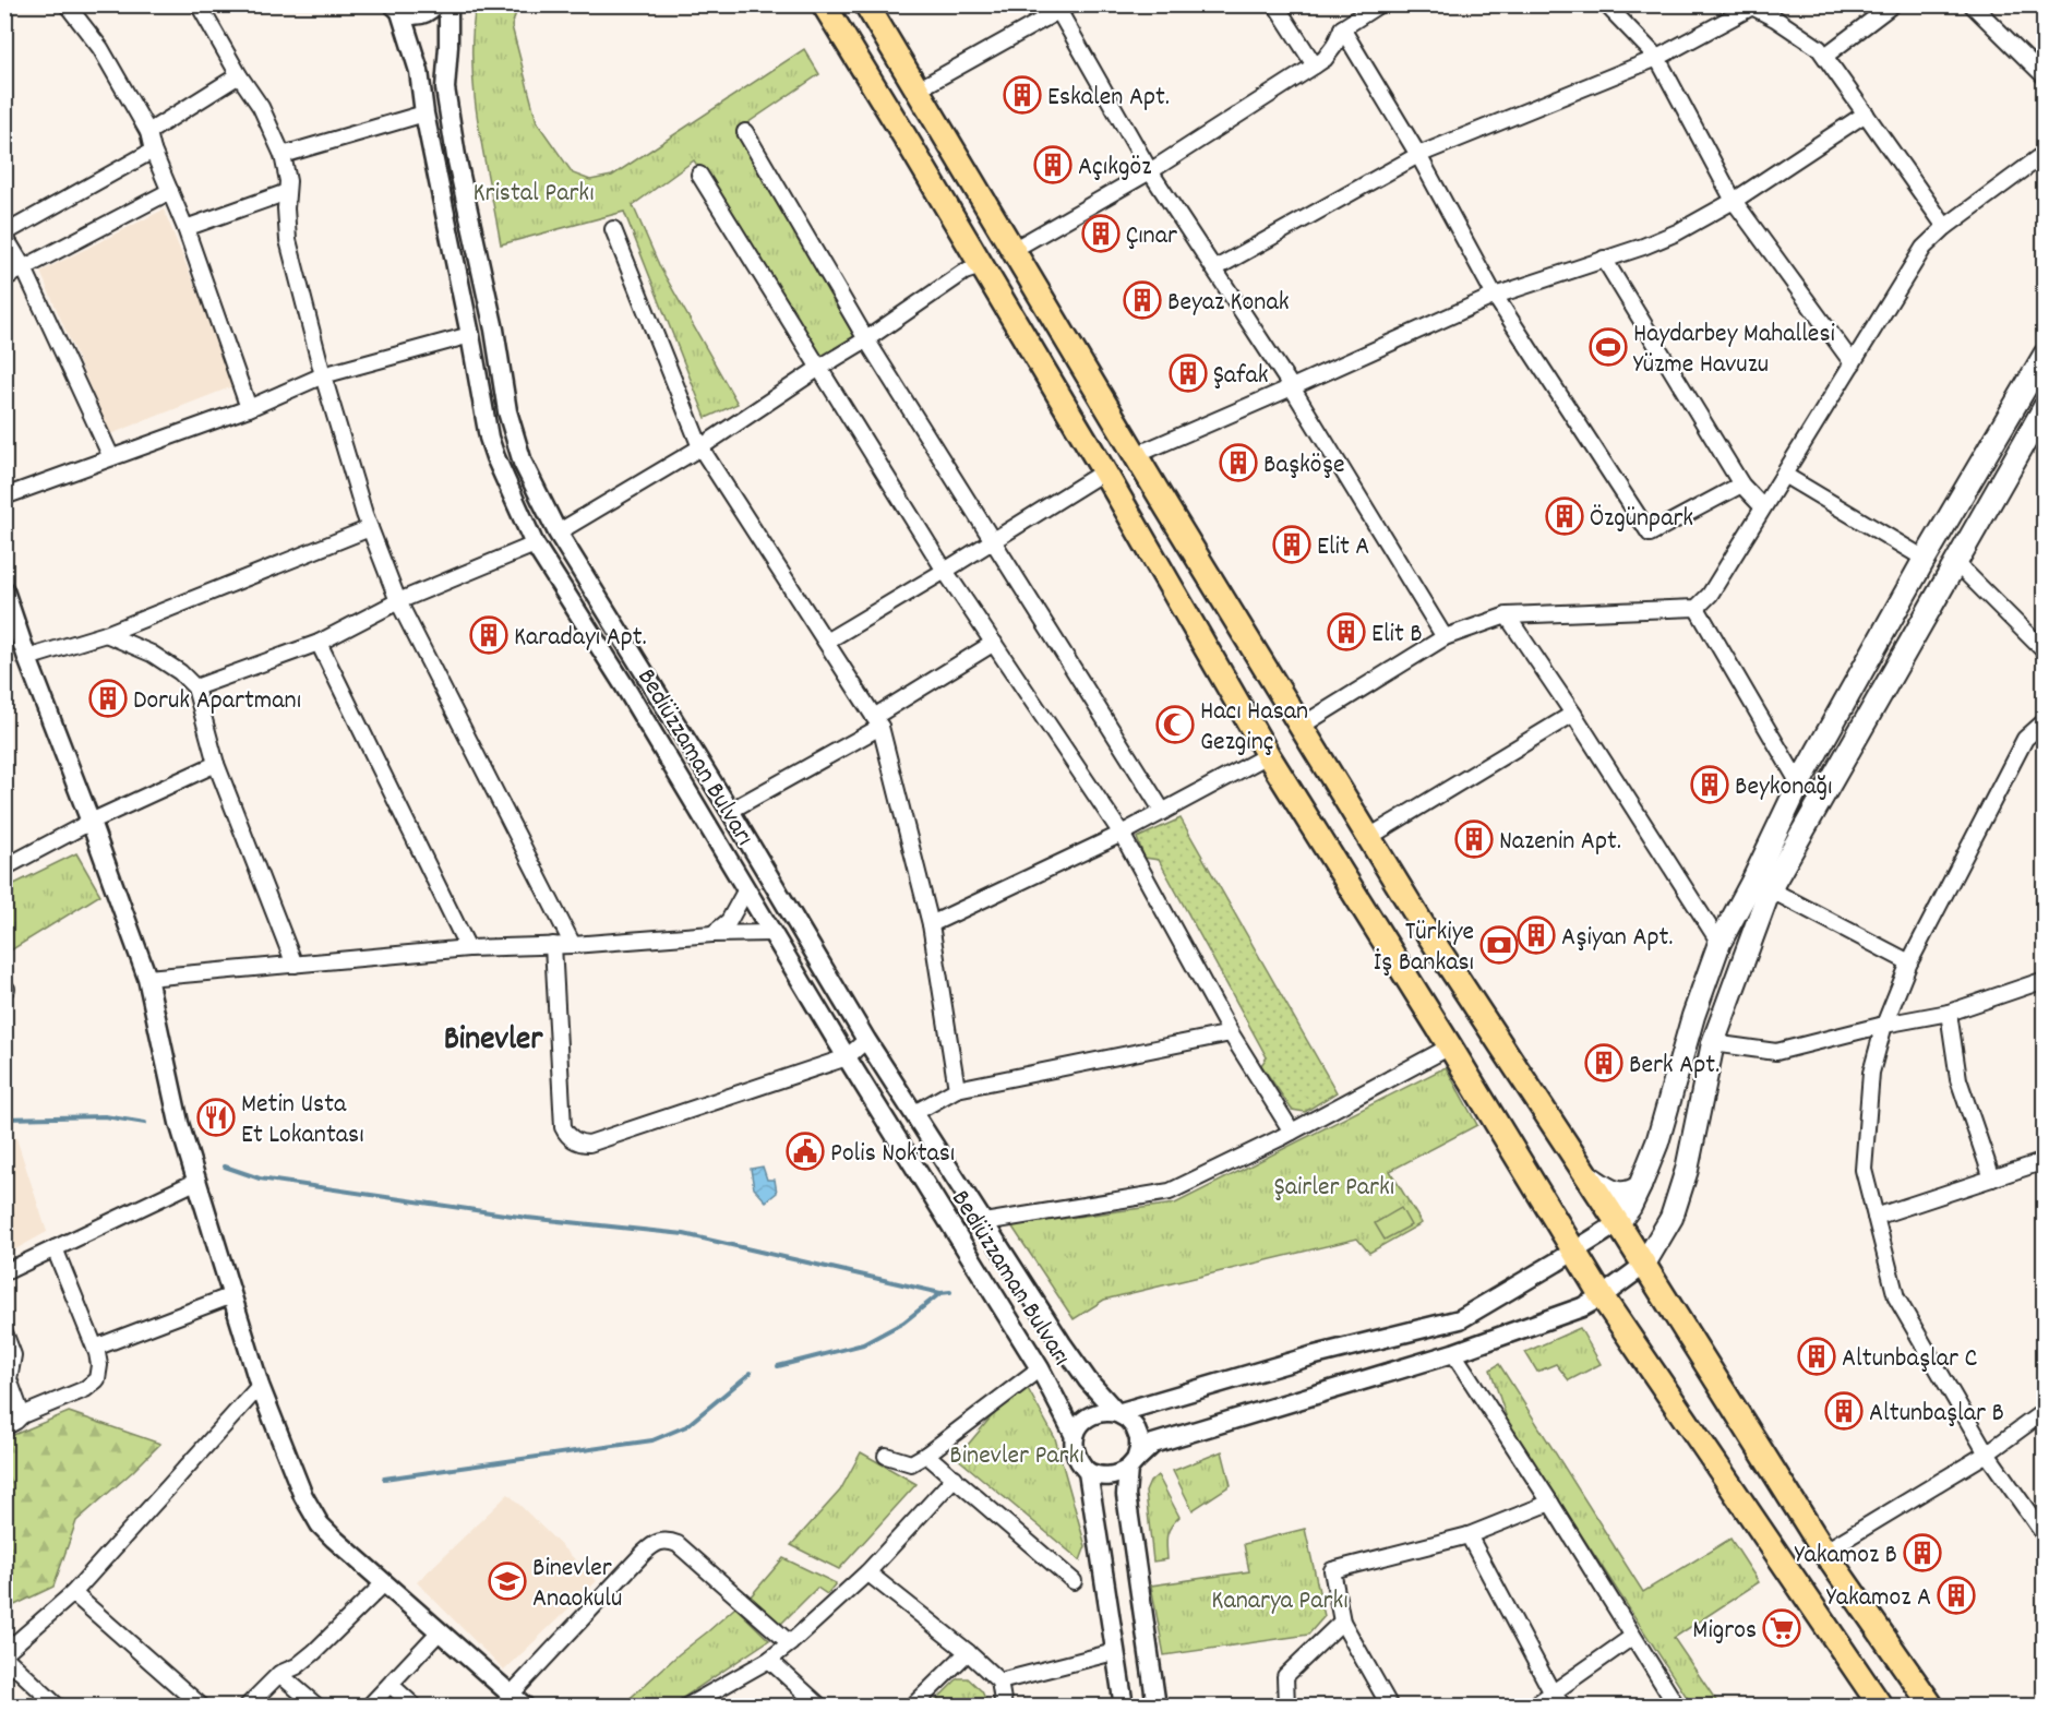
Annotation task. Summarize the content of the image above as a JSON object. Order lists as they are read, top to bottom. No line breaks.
{"streets":{"street":["Bediüzzaman Bulvarı"]},"districts":["Binevler"],"parks":["Kristal Parkı","Şairler Parkı","Binevler Parkı","Kanarya Parkı"],"places":{"building":["Eskalen Apt.","Açıkgöz","Çınar","Beyaz Konak","Şafak","Başköşe","Özgünpark","Elit A","Elit B","Karadayı Apt.","Doruk Apartmanı","Beykonağı","Nazenin Apt.","Aşiyan Apt.","Berk Apt.","Altunbaşlar C","Altunbaşlar B","Yakamoz B","Yakamoz A"],"sports":["Haydarbey Mahallesi Yüzme Havuzu"],"mosque":["Hacı Hasan Gezginç"],"bank":["Türkiye İş Bankası"],"restaurant":["Metin Usta Et Lokantası"],"public building":["Polis Noktası"],"school or university":["Binevler Anaokulu"],"supermarket":["Migros"]}}
